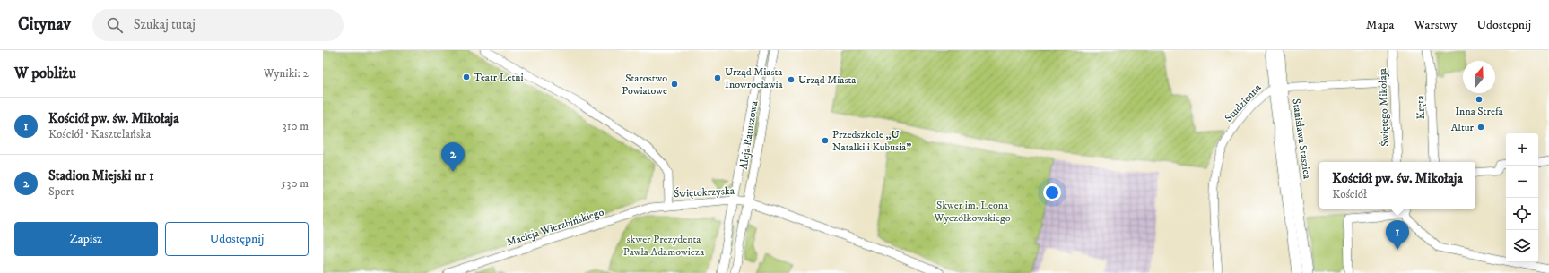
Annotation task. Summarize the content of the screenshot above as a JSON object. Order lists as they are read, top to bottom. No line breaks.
{"streets":{"main road":["Stanisława Staszica"],"street":["Studzienna","Świętego Mikołaja","Kręta","Aleja Ratuszowa","Świętokrzyska","Macieja Wierzbińskiego"]},"crossings":[["Studzienna","Stanisława Staszica"],["Aleja Ratuszowa","Świętokrzyska"],["Świętokrzyska","Macieja Wierzbińskiego"]],"parks":["Skwer im. Leona Wyczółkowskiego","skwer Prezydenta Pawła Adamowicza"],"places":["Teatr Letni","Urząd Miasta Inowrocławia","Urząd Miasta","Starostwo Powiatowe","Inna Strefa","Altur","Przedszkole „U Natalki i Kubusia”"],"north":"top","page":{"header":"Citynav","search":"Szukaj tutaj","nav":["Mapa","Warstwy","Udostępnij"],"heading":["W pobliżu","Wyniki: 2"],"list":[{"mark":"1","name":"Kościół pw. św. Mikołaja","note":"Kościół · Kasztelańska","value":"310 m"},{"mark":"2","name":"Stadion Miejski nr 1","note":"Sport","value":"530 m"}],"map_buttons":["+","−"],"pins":["2","1"],"popup":["Kościół pw. św. Mikołaja","Kościół"],"buttons":["Zapisz","Udostępnij"]}}
